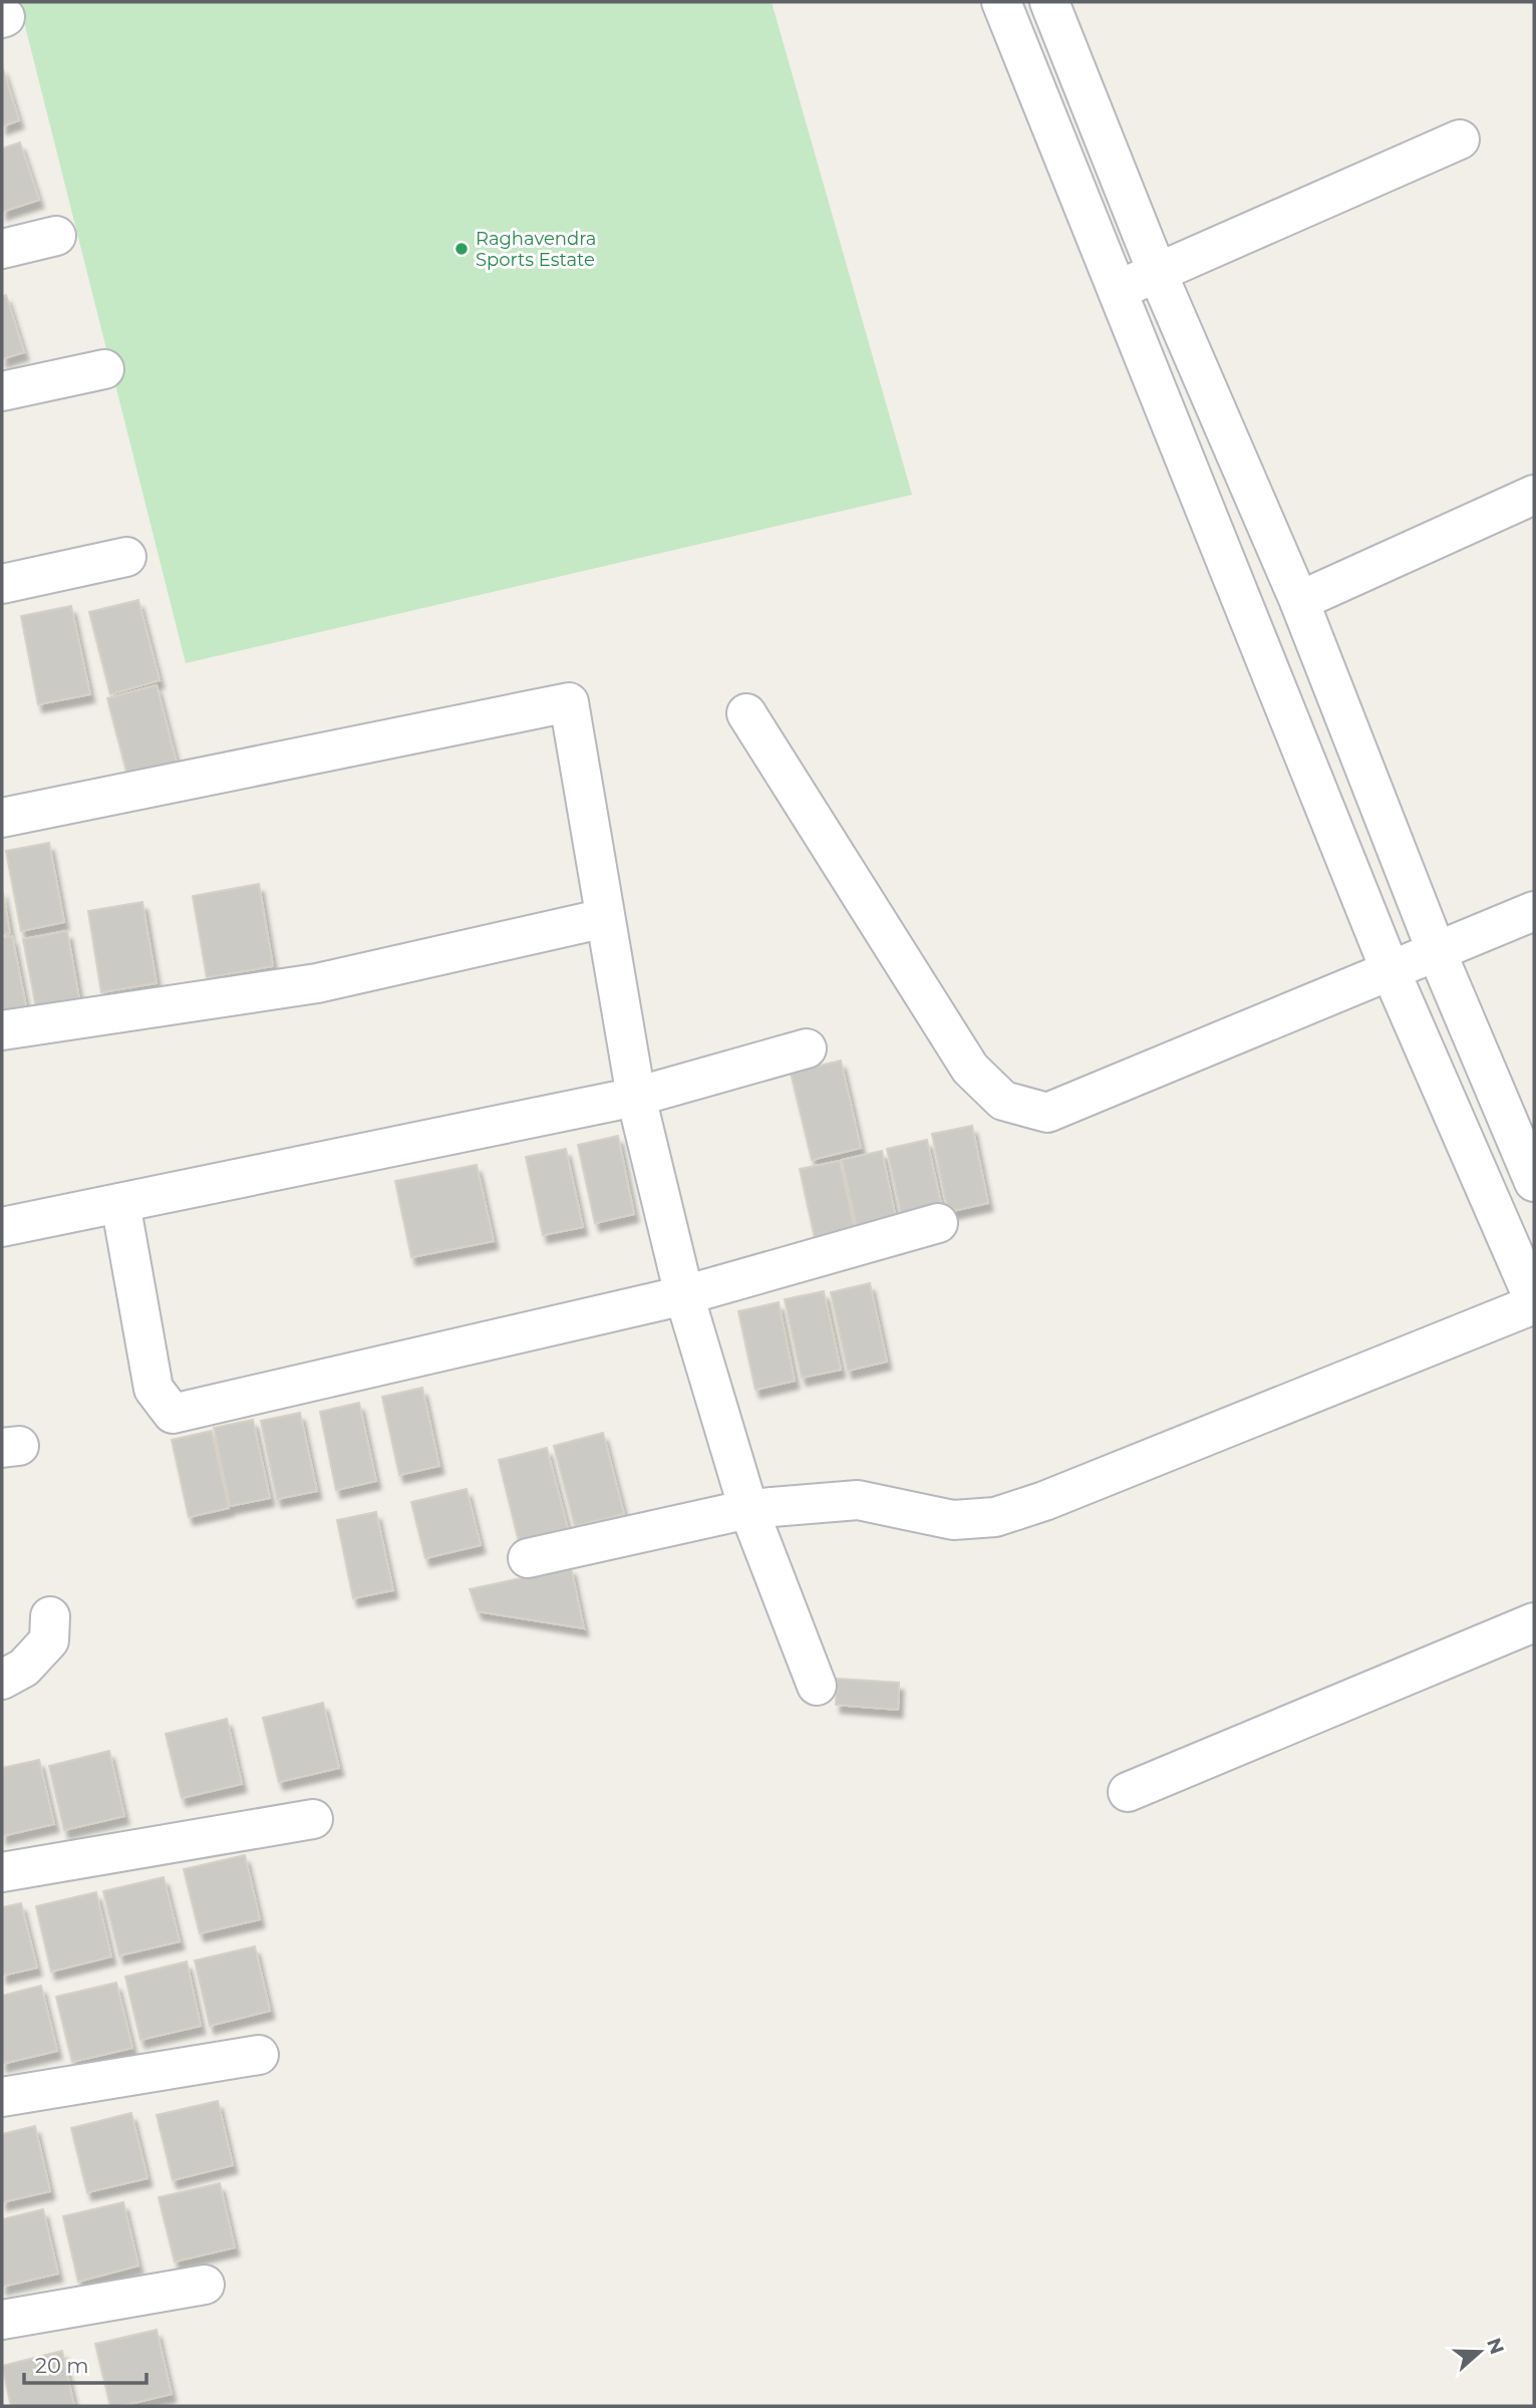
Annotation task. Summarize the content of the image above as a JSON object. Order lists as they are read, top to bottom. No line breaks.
{"places":["Raghavendra Sports Estate"],"scale_bar":"20 m","north":"right"}
